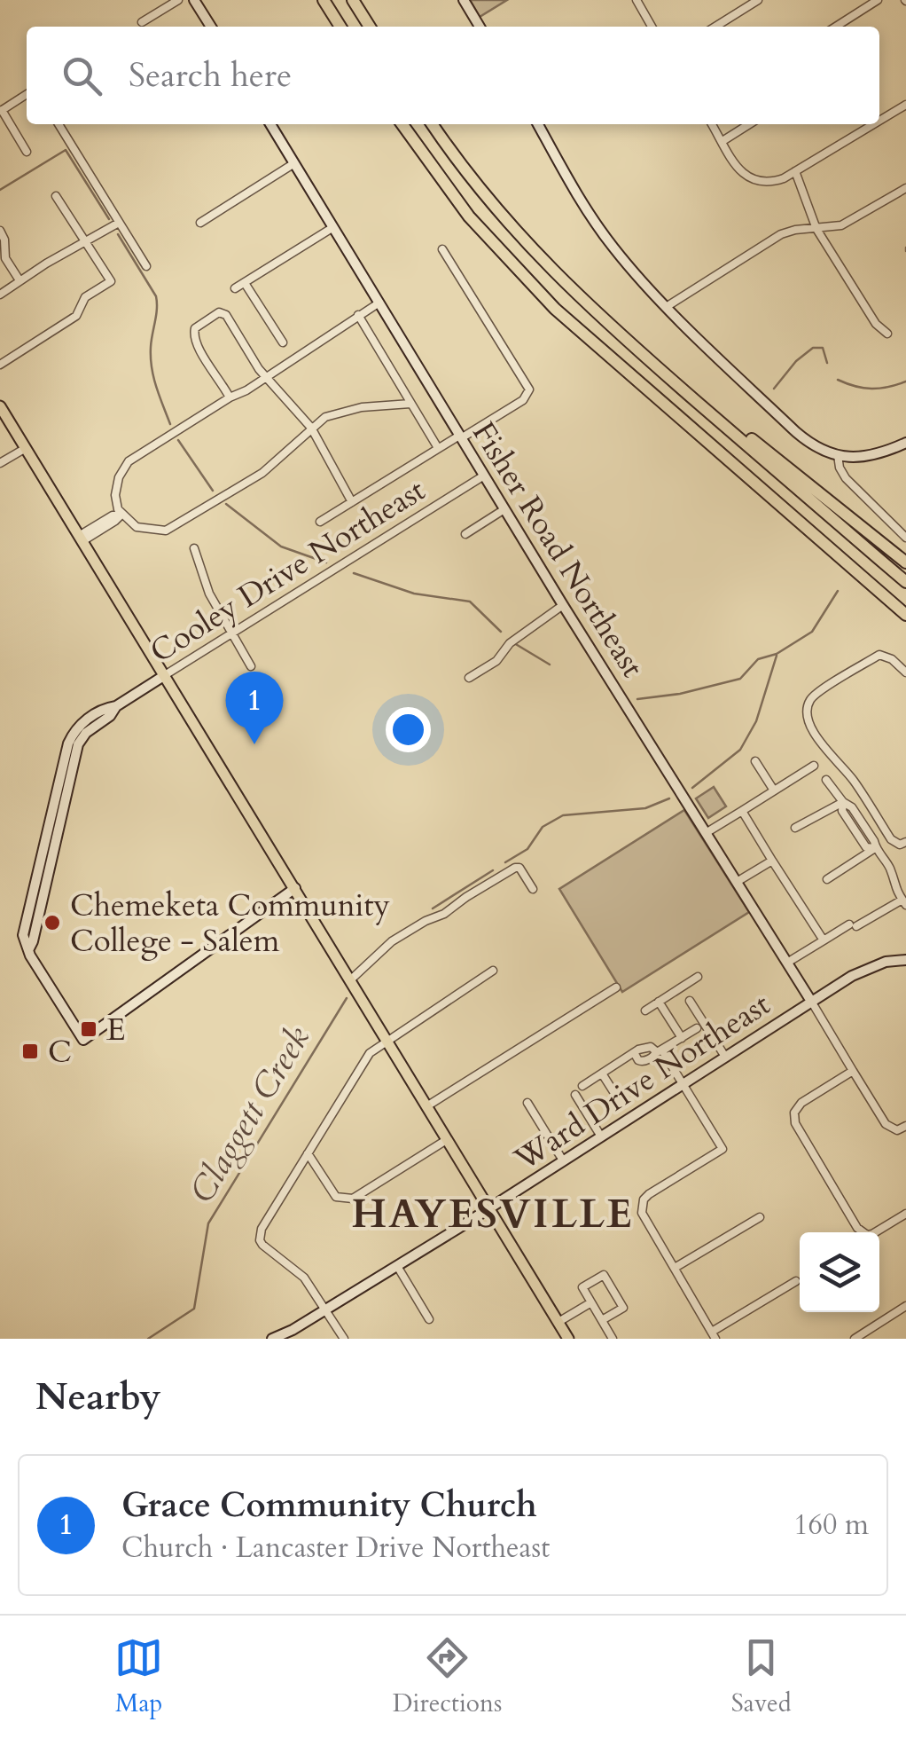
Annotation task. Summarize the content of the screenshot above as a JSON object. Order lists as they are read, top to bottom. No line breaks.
{"streets":{"street":["Fisher Road Northeast","Cooley Drive Northeast","Ward Drive Northeast"]},"crossings":[["Fisher Road Northeast","Cooley Drive Northeast"],["Fisher Road Northeast","Ward Drive Northeast"]],"districts":["HAYESVILLE"],"water":["Claggett Creek"],"places":{"other":["Chemeketa Community College - Salem"],"transit":["E","C"]},"page":{"search":"Search here","pins":"1","heading":"Nearby","list":[{"mark":"1","name":"Grace Community Church","note":"Church · Lancaster Drive Northeast","value":"160 m"}],"nav":["Map","Directions","Saved"]}}
